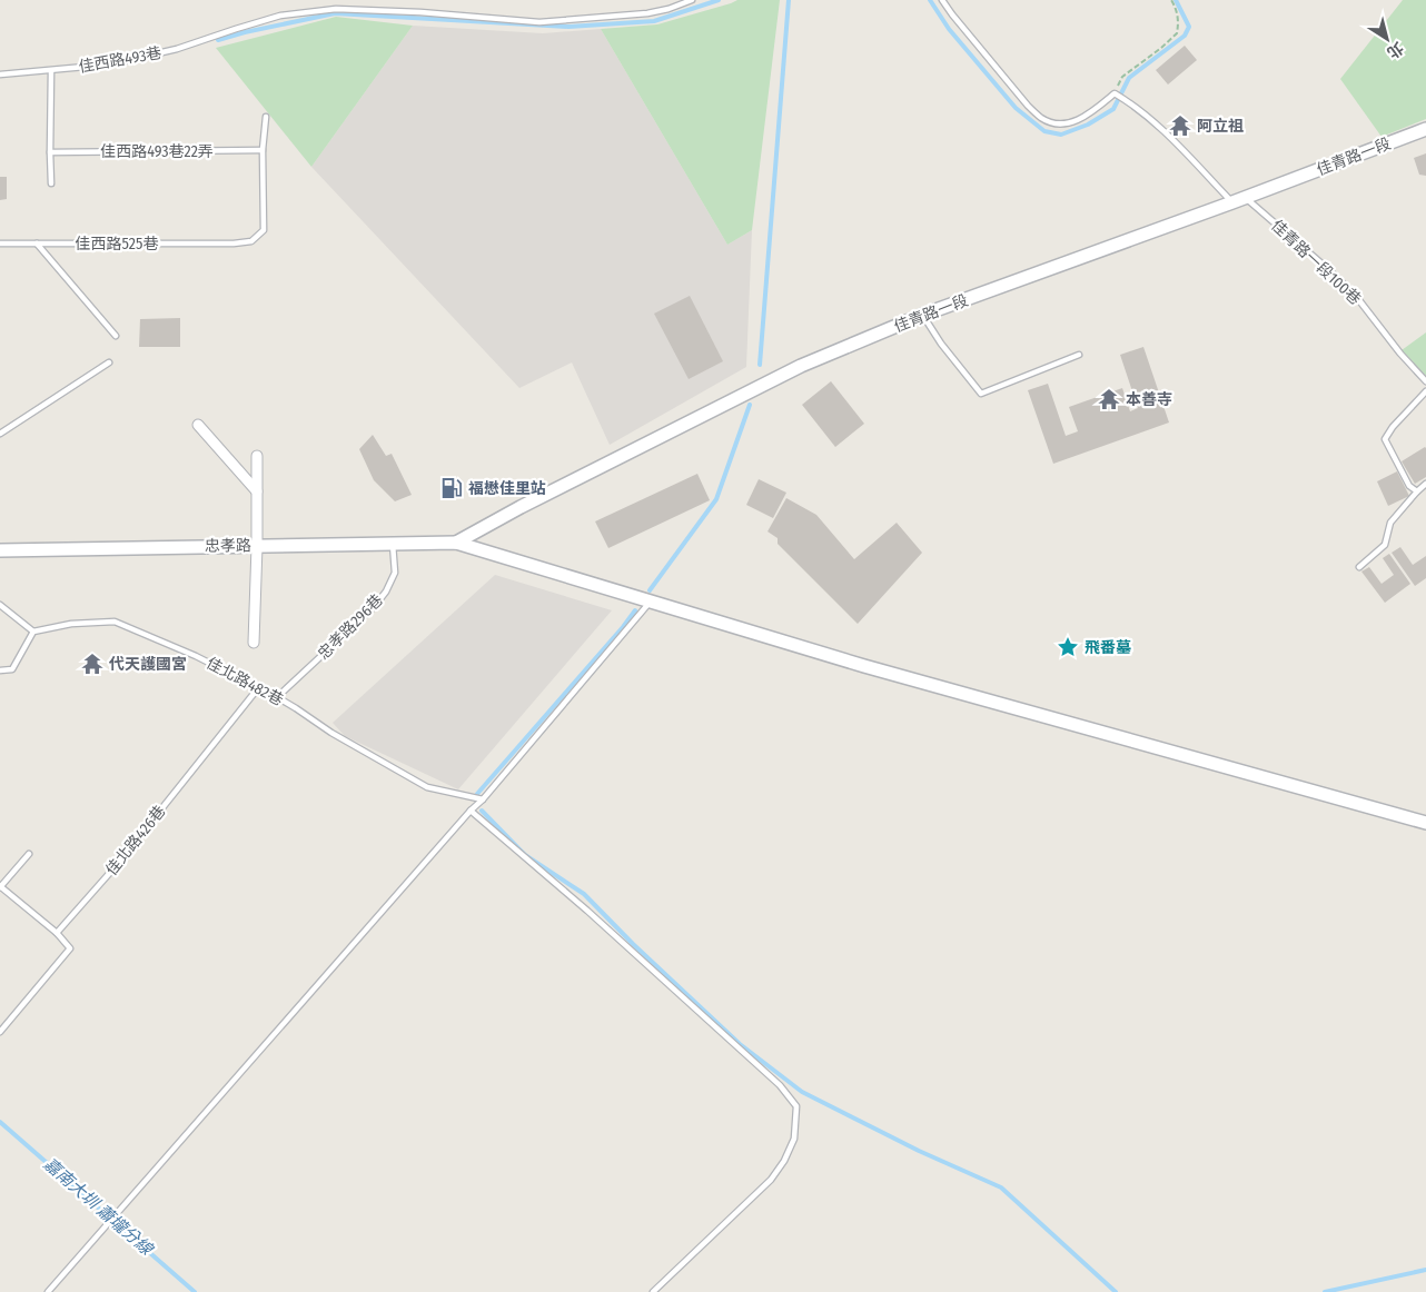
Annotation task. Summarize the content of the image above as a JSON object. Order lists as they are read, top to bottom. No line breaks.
{"streets":{"street":["佳青路一段","忠孝路"],"lane":["佳西路493巷","佳西路493巷22弄","佳西路525巷","佳青路一段100巷","忠孝路296巷","佳北路482巷","佳北路426巷"]},"crossings":[["佳西路493巷22弄","佳西路525巷"],["佳青路一段","佳青路一段100巷"],["佳青路一段","忠孝路"],["忠孝路","忠孝路296巷"],["忠孝路296巷","佳北路482巷"],["佳北路482巷","佳北路426巷"]],"water":["嘉南大圳 蕭壠分線"],"places":{"temple":["阿立祖","本善寺","代天護國宮"],"fuel station":["福懋佳里站"],"place":["飛番墓"]},"north":"bottom right"}
